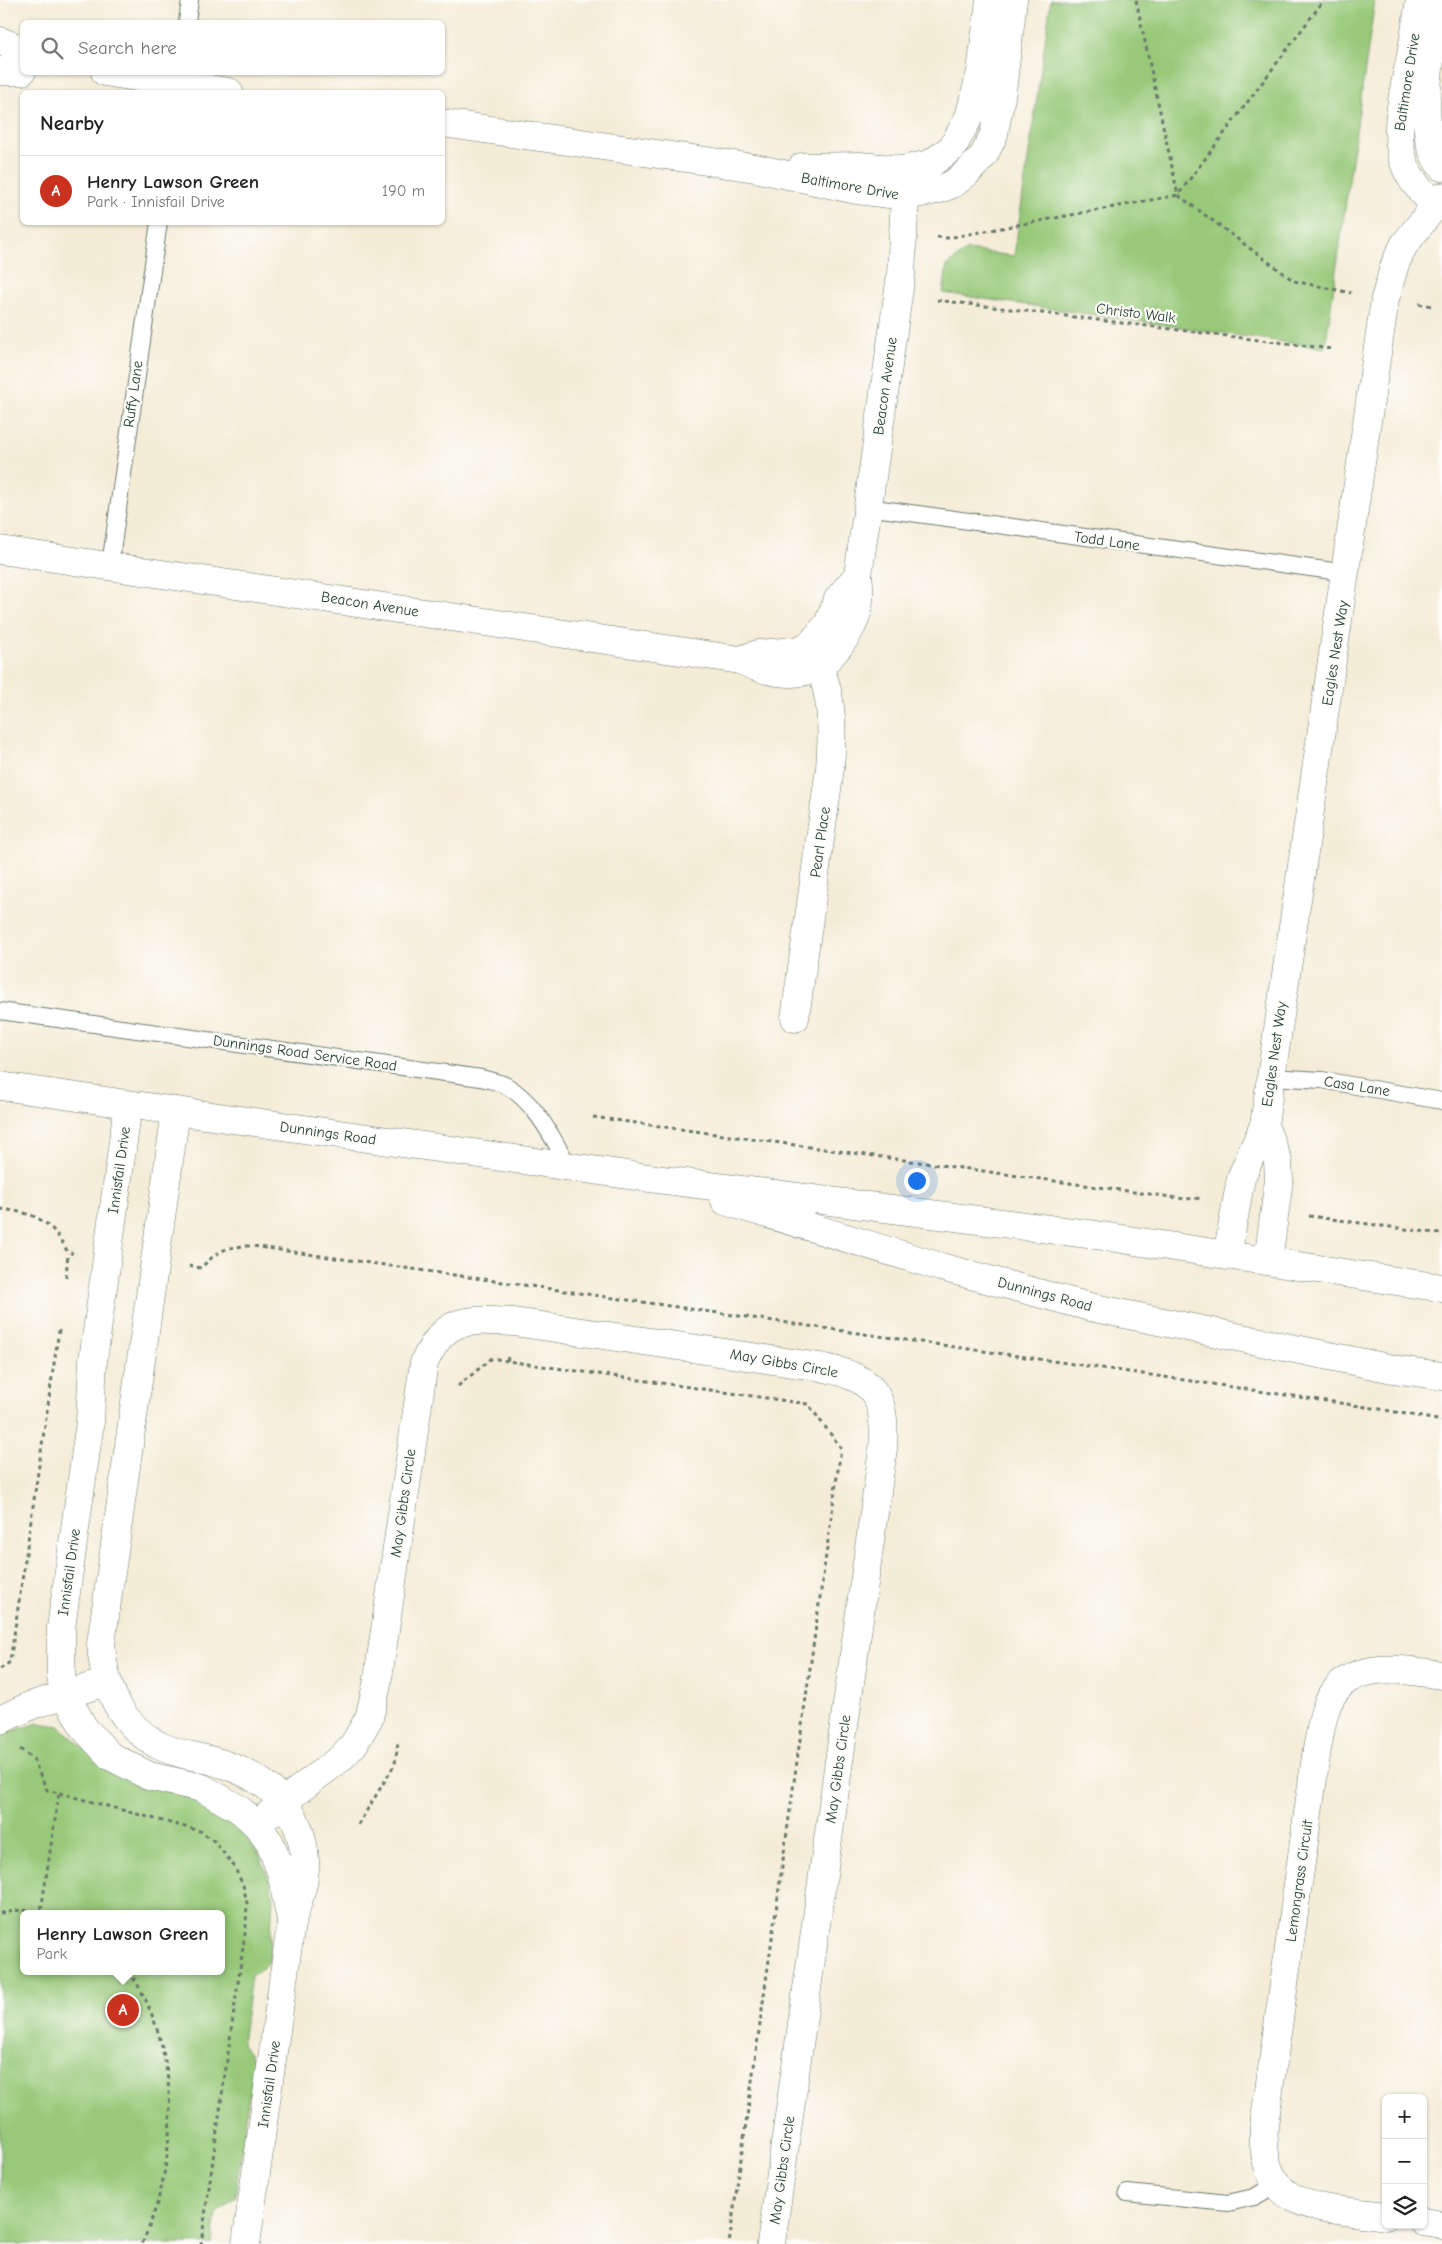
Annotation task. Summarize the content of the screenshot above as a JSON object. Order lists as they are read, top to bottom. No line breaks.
{"streets":{"street":["Baltimore Drive","Beacon Avenue","Eagles Nest Way","Pearl Place","Dunnings Road","Innisfail Drive","May Gibbs Circle","Lemongrass Circuit"],"lane":["Ruffy Lane","Todd Lane","Dunnings Road Service Road","Casa Lane"],"path":["Christo Walk"]},"crossings":[["Baltimore Drive","Beacon Avenue"],["Baltimore Drive","Eagles Nest Way"],["Beacon Avenue","Ruffy Lane"],["Beacon Avenue","Todd Lane"],["Beacon Avenue","Pearl Place"],["Todd Lane","Eagles Nest Way"],["Eagles Nest Way","Casa Lane"],["Eagles Nest Way","Dunnings Road"],["Dunnings Road Service Road","Dunnings Road"],["Dunnings Road","Innisfail Drive"],["Innisfail Drive","May Gibbs Circle"]],"page":{"search":"Search here","heading":"Nearby","list":[{"mark":"A","name":"Henry Lawson Green","note":"Park · Innisfail Drive","value":"190 m"}],"popup":["Henry Lawson Green","Park"],"pins":"A","map_buttons":["+","−"]}}
